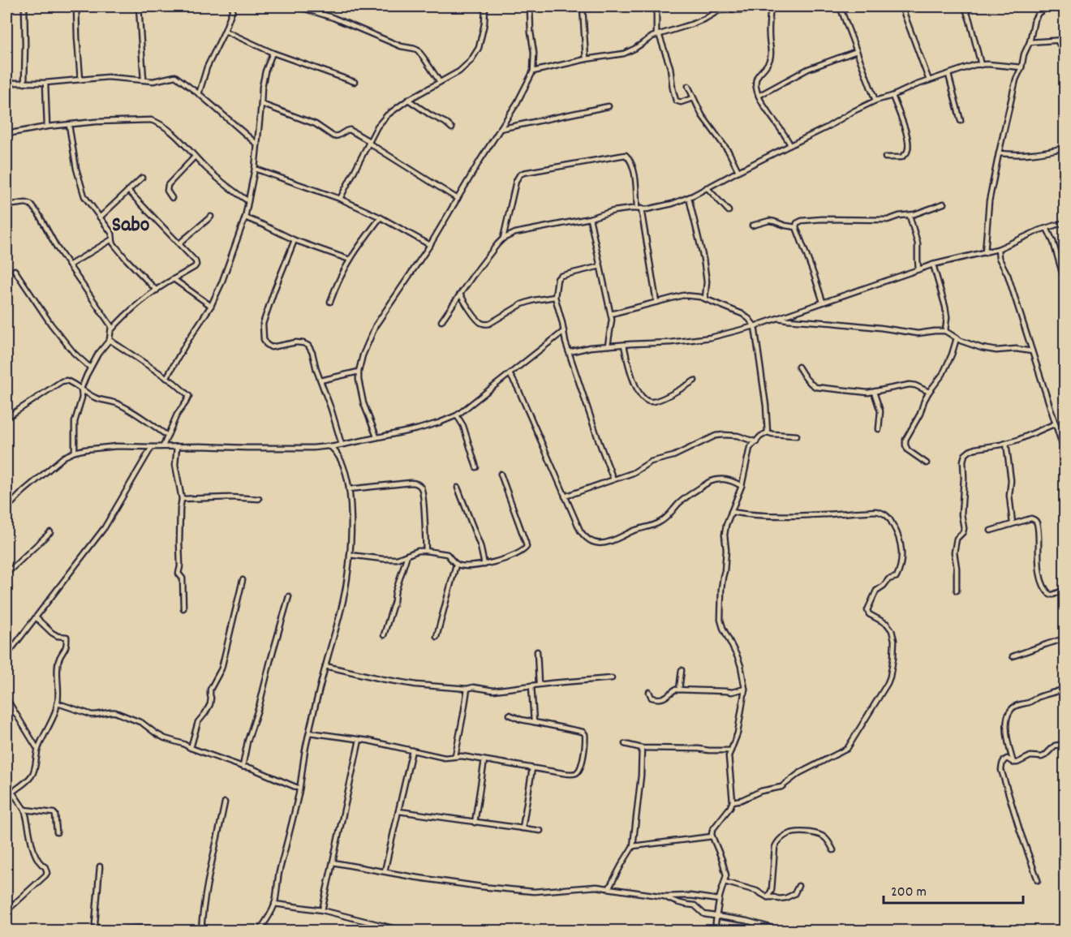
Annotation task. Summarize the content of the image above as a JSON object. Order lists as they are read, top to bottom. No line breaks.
{"districts":["Sabo"],"scale_bar":"200 m"}
